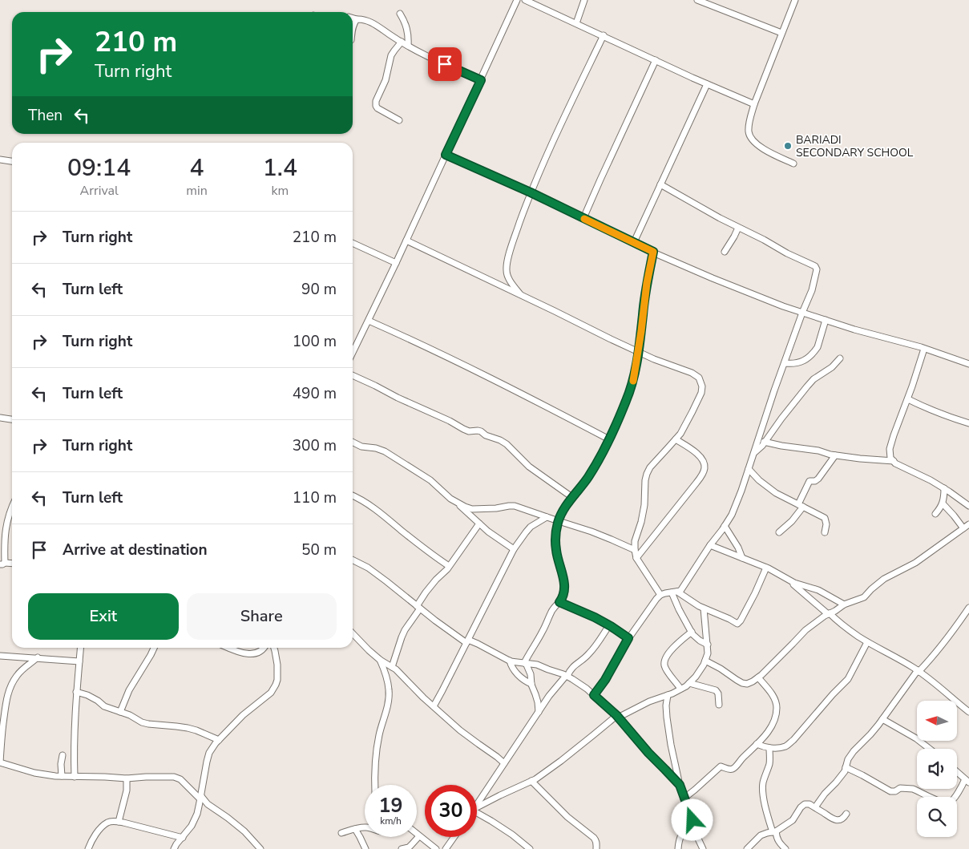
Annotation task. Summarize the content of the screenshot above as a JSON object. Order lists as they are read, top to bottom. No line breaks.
{"places":["BARIADI SECONDARY SCHOOL"],"north":"left","page":{"turn":["210 m","Turn right"],"then":"Then","eta":["09:14","Arrival","4","min","1.4","km"],"list":[{"name":"Turn right","value":"210 m"},{"name":"Turn left","value":"90 m"},{"name":"Turn right","value":"100 m"},{"name":"Turn left","value":"490 m"},{"name":"Turn right","value":"300 m"},{"name":"Turn left","value":"110 m"},{"name":"Arrive at destination","value":"50 m"}],"buttons":["Exit","Share"],"speed":"19 km/h","limit":"30"}}
